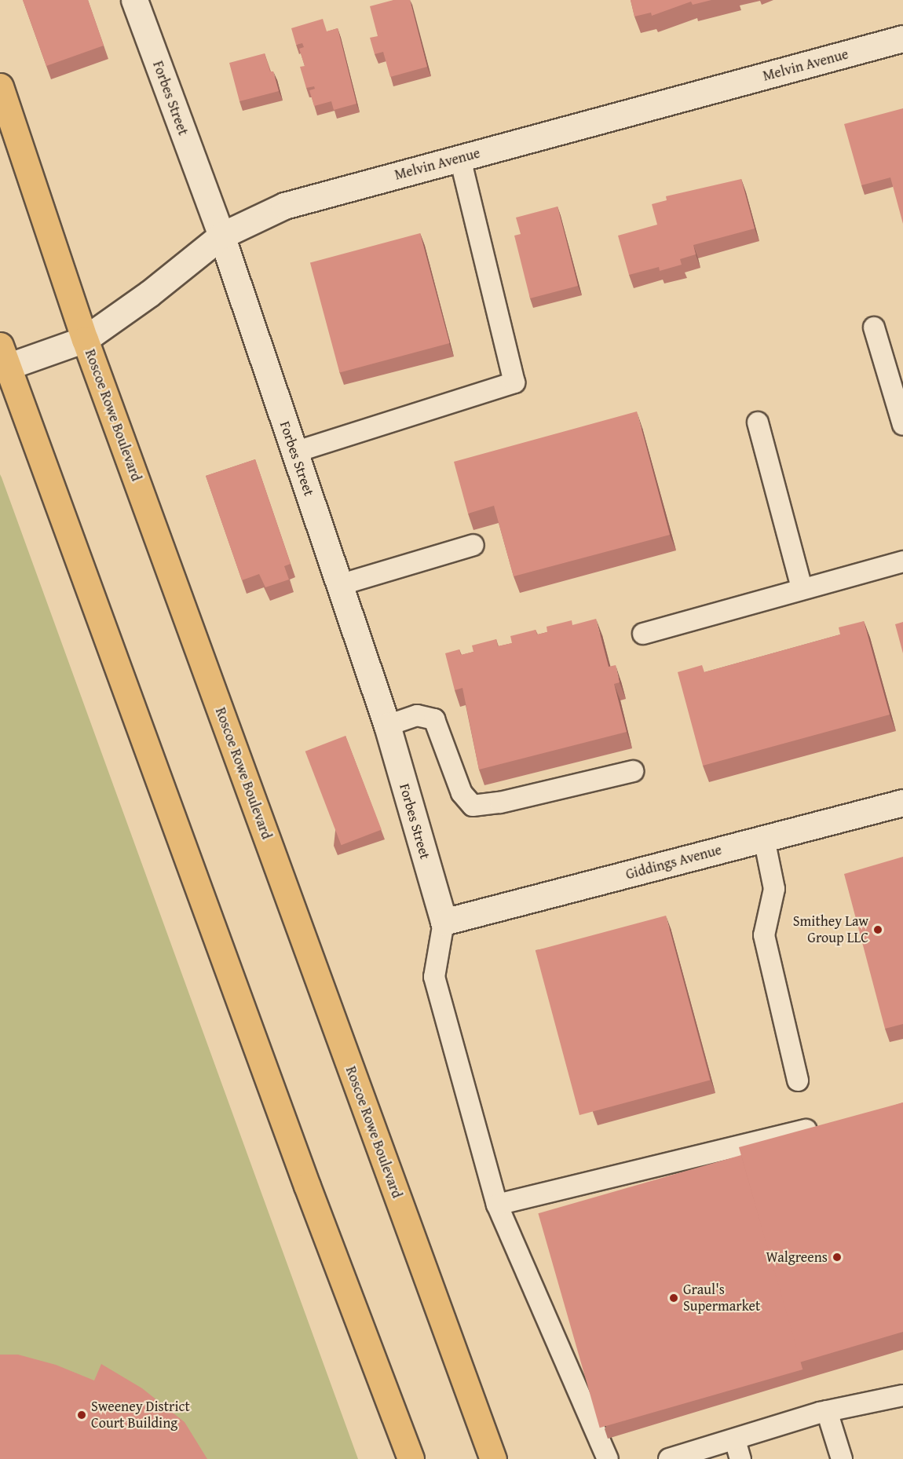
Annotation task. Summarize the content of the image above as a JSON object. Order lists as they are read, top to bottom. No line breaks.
{"streets":{"main road":["Roscoe Rowe Boulevard"],"street":["Melvin Avenue","Forbes Street","Giddings Avenue"]},"crossings":[["Melvin Avenue","Forbes Street"],["Melvin Avenue","Roscoe Rowe Boulevard"],["Forbes Street","Giddings Avenue"]],"places":["Smithey Law Group LLC","Walgreens","Graul's Supermarket","Sweeney District Court Building"]}
